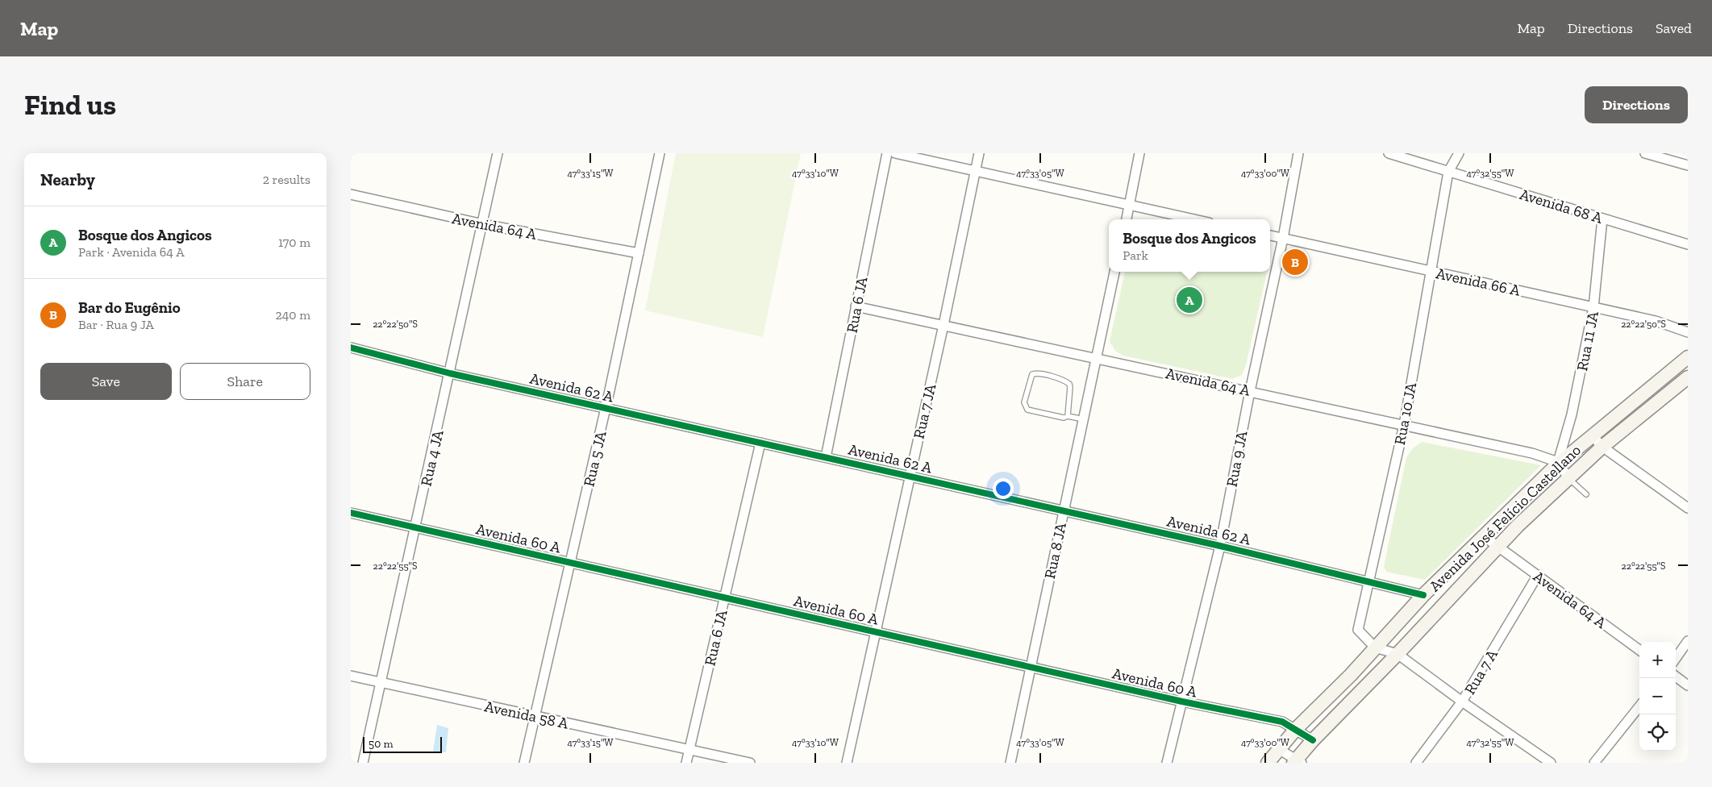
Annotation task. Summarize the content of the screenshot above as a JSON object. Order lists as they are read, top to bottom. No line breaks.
{"streets":{"main road":["Avenida José Felício Castellano"],"street":["Avenida 68 A","Avenida 64 A","Avenida 66 A","Rua 6 JA","Rua 11 JA","Avenida 62 A","Rua 7 JA","Rua 10 JA","Rua 4 JA","Rua 5 JA","Rua 9 JA","Avenida 60 A","Rua 8 JA","Rua 7 A","Avenida 58 A"]},"crossings":[["Avenida 68 A","Rua 11 JA"],["Avenida 68 A","Rua 10 JA"],["Avenida 64 A","Rua 6 JA"],["Avenida 64 A","Rua 11 JA"],["Avenida 64 A","Rua 7 JA"],["Avenida 64 A","Rua 10 JA"],["Avenida 64 A","Rua 4 JA"],["Avenida 64 A","Rua 5 JA"],["Avenida 64 A","Rua 9 JA"],["Avenida 64 A","Avenida José Felício Castellano"],["Avenida 64 A","Rua 8 JA"],["Avenida 64 A","Rua 7 A"],["Avenida 66 A","Rua 11 JA"],["Avenida 66 A","Rua 10 JA"],["Avenida 66 A","Rua 9 JA"],["Rua 6 JA","Avenida 62 A"],["Rua 6 JA","Avenida 60 A"],["Rua 6 JA","Avenida 58 A"],["Rua 11 JA","Avenida José Felício Castellano"],["Avenida 62 A","Rua 7 JA"],["Avenida 62 A","Rua 10 JA"],["Avenida 62 A","Rua 4 JA"],["Avenida 62 A","Rua 5 JA"],["Avenida 62 A","Rua 9 JA"],["Avenida 62 A","Avenida José Felício Castellano"],["Avenida 62 A","Rua 8 JA"],["Rua 7 JA","Avenida 60 A"],["Rua 10 JA","Avenida José Felício Castellano"],["Rua 4 JA","Avenida 60 A"],["Rua 4 JA","Avenida 58 A"],["Rua 5 JA","Avenida 60 A"],["Rua 5 JA","Avenida 58 A"],["Rua 9 JA","Avenida 60 A"],["Avenida José Felício Castellano","Avenida 60 A"],["Avenida 60 A","Rua 8 JA"]],"scale_bar":"50 m","page":{"header":"Map","nav":["Map","Directions","Saved"],"buttons":["Directions",["Save","Share"]],"title":"Find us","heading":["Nearby","2 results"],"list":[{"mark":"A","name":"Bosque dos Angicos","note":"Park · Avenida 64 A","value":"170 m"},{"mark":"B","name":"Bar do Eugênio","note":"Bar · Rua 9 JA","value":"240 m"}],"popup":["Bosque dos Angicos","Park"],"pins":["B","A"],"map_buttons":["+","−"],"scale":"50 m"},"coordinates":["47°33'15\"W","47°33'10\"W","47°33'05\"W","47°33'00\"W","47°32'55\"W","22°22'50\"S","22°22'55\"S"]}
